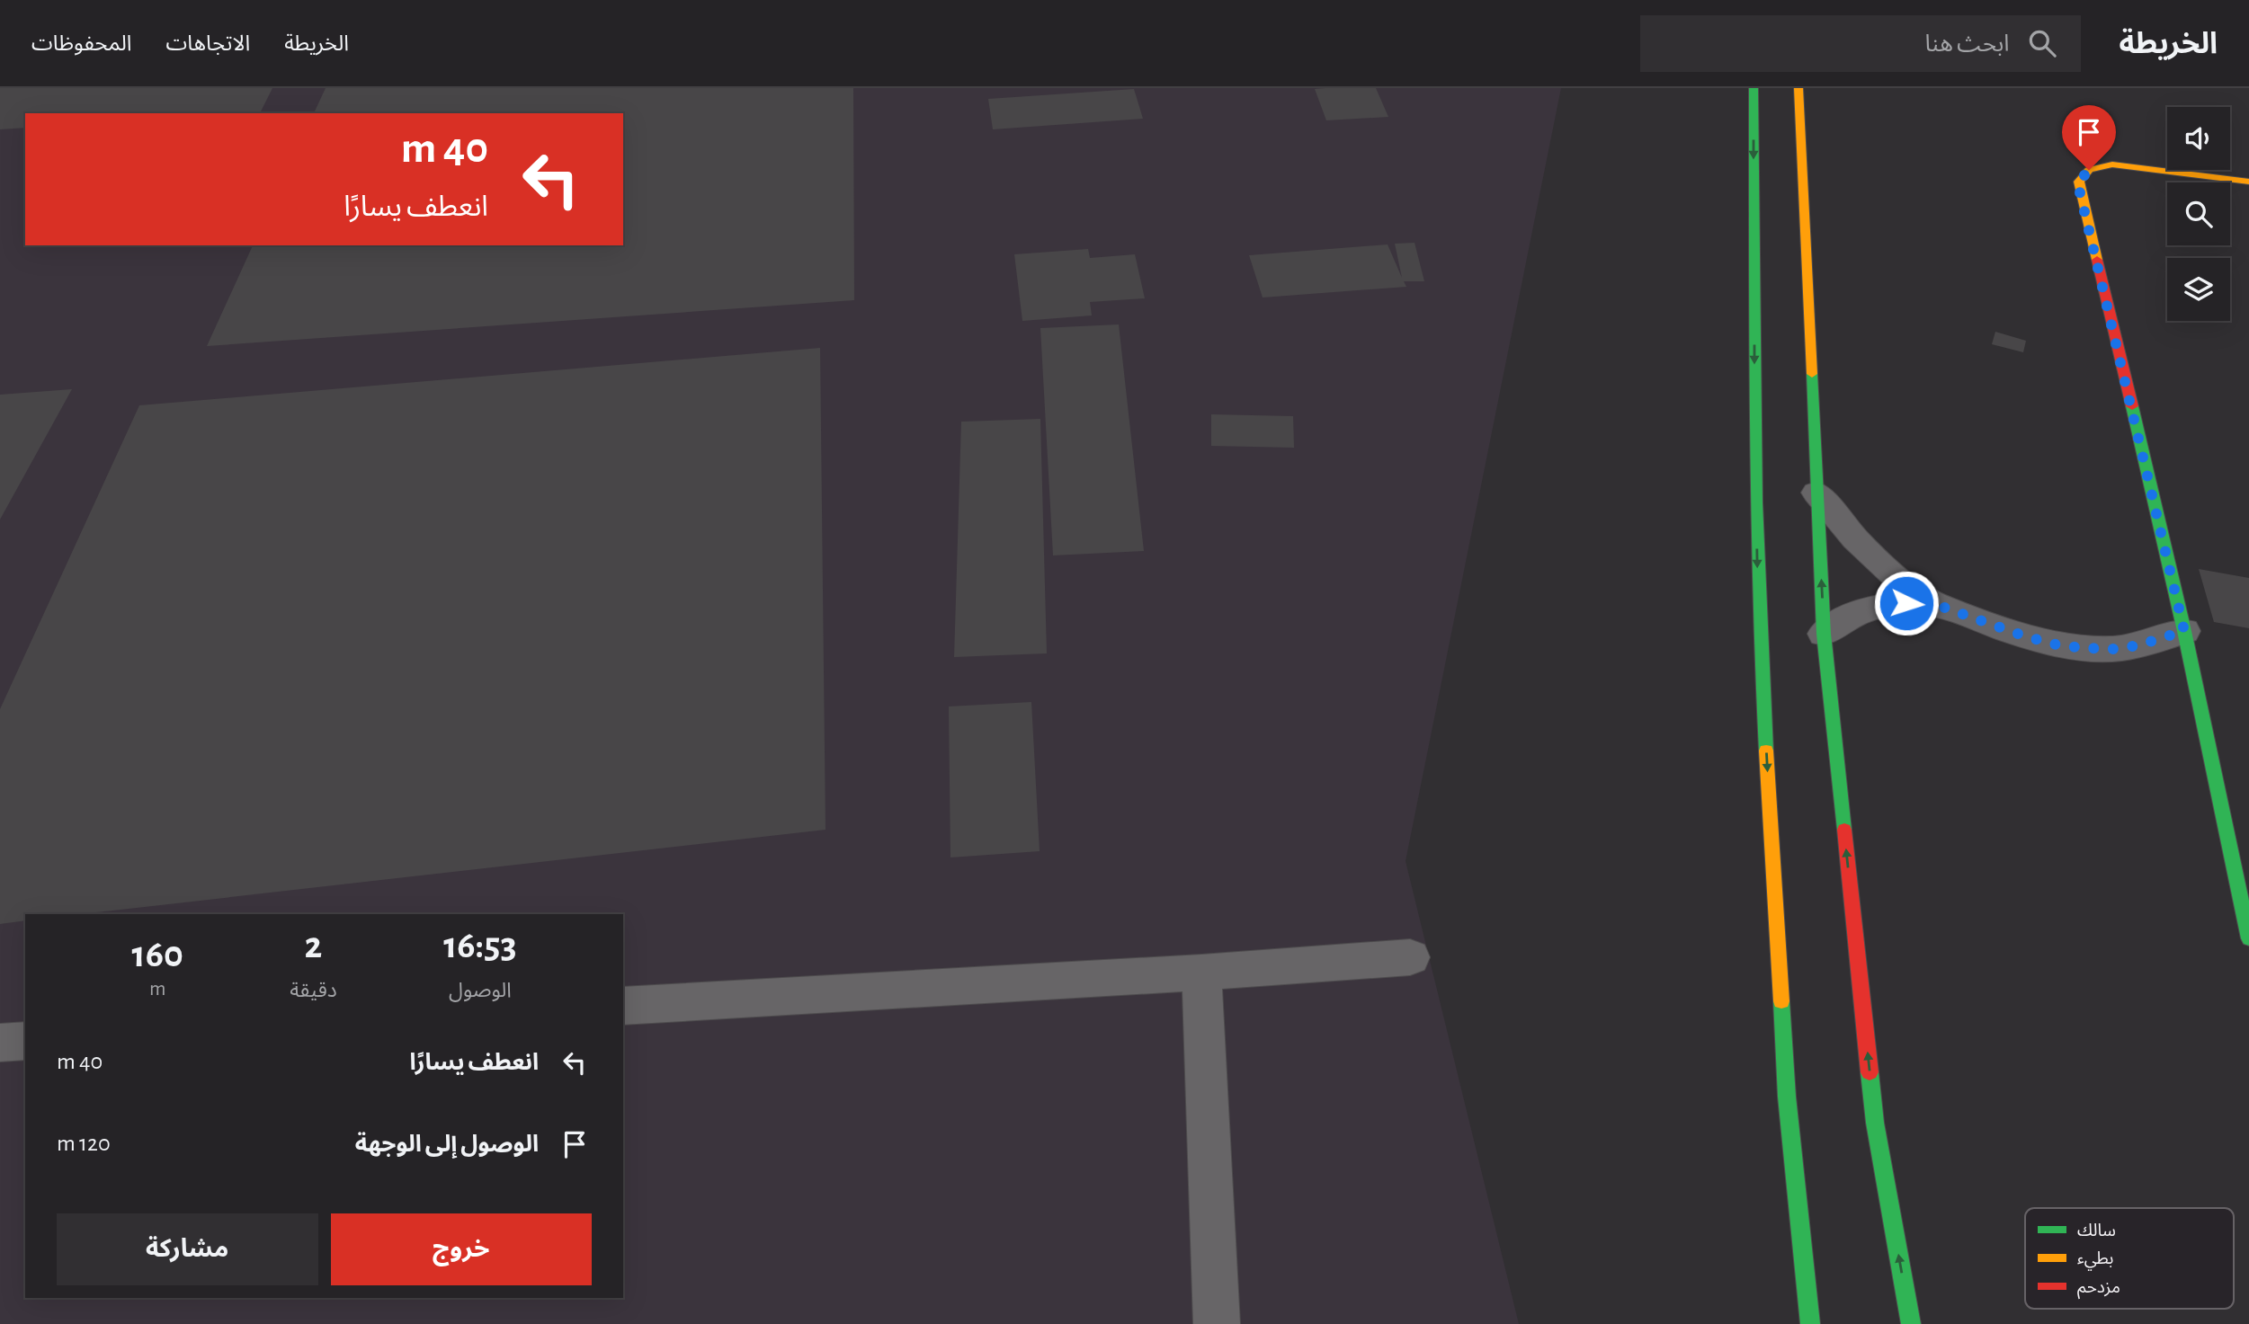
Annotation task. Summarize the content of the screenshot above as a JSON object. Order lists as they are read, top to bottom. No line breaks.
{"legend":["سالك","بطيء","مزدحم"],"page":{"header":"الخريطة","search":"ابحث هنا","nav":["الخريطة","الاتجاهات","المحفوظات"],"turn":["40 m","انعطف يسارًا"],"eta":["16:53","الوصول","2","دقيقة","160","m"],"list":[{"name":"انعطف يسارًا","value":"40 m"},{"name":"الوصول إلى الوجهة","value":"120 m"}],"buttons":["خروج","مشاركة"]}}
